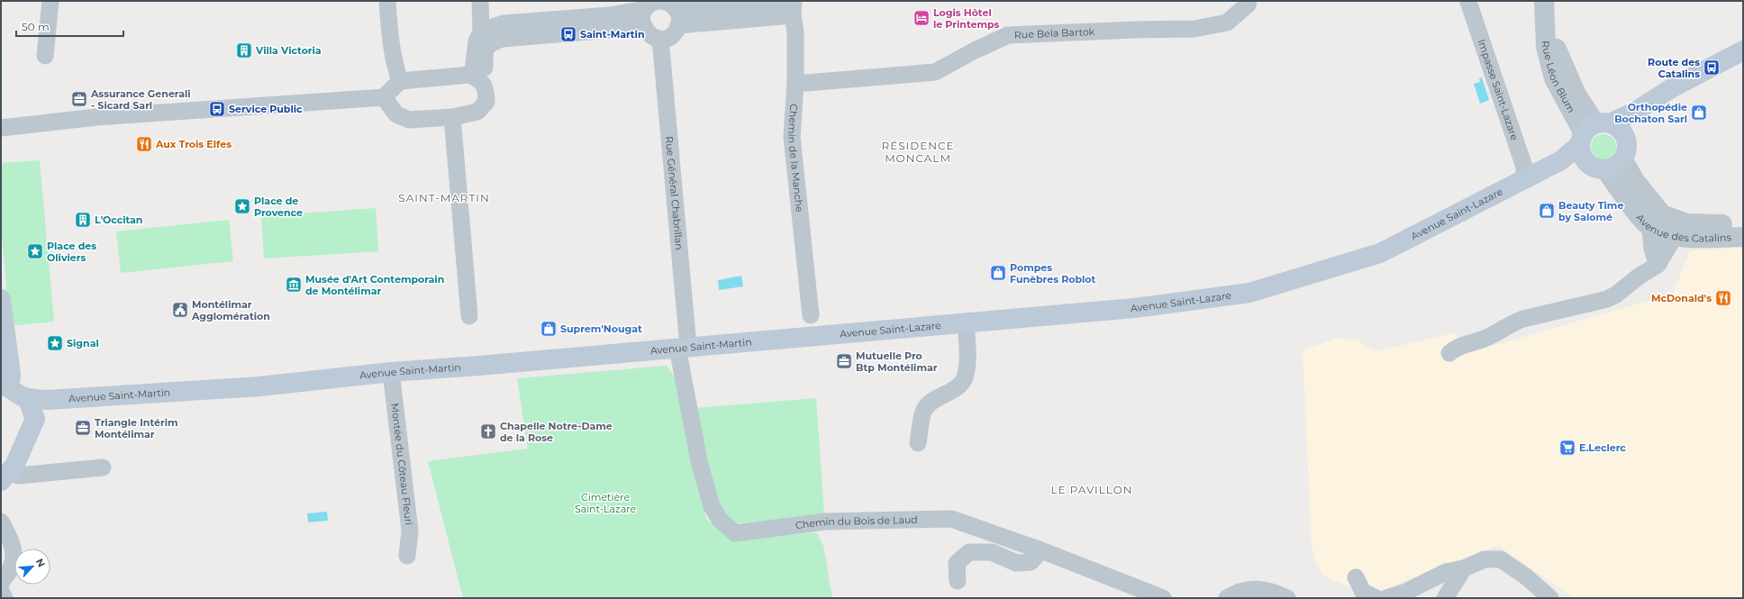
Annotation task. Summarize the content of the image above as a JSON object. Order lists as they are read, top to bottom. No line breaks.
{"streets":{"main road":["Avenue Saint-Lazare","Avenue Saint-Martin"],"street":["Rue Bela Bartok","Rue Léon Blum","Impasse Saint-Lazare","Chemin de la Manche","Rue Général Chabrillan","Avenue des Catalins","Montée du Côteau Fleuri","Chemin du Bois de Laud"]},"crossings":[["Rue Bela Bartok","Chemin de la Manche"],["Rue Léon Blum","Avenue Saint-Lazare"],["Rue Léon Blum","Avenue des Catalins"],["Impasse Saint-Lazare","Avenue Saint-Lazare"],["Rue Général Chabrillan","Avenue Saint-Martin"],["Rue Général Chabrillan","Chemin du Bois de Laud"],["Avenue Saint-Lazare","Avenue des Catalins"],["Avenue Saint-Lazare","Avenue Saint-Martin"],["Avenue Saint-Martin","Montée du Côteau Fleuri"],["Avenue Saint-Martin","Chemin du Bois de Laud"]],"districts":["RÉSIDENCE MONCALM","SAINT-MARTIN","LE PAVILLON"],"parks":["Cimetière Saint-Lazare"],"places":{"hotel":["Logis Hôtel le Printemps"],"bus stop":["Saint-Martin","Route des Catalins","Service Public"],"building":["Villa Victoria","L'Occitan"],"office":["Assurance Generali - Sicard Sarl","Mutuelle Pro Btp Montélimar","Triangle Intérim Montélimar"],"shop":["Orthopédie Bochaton Sarl","Beauty Time by Salomé","Pompes Funèbres Roblot","Suprem'Nougat"],"restaurant":["Aux Trois Elfes","McDonald's"],"place":["Place de Provence","Place des Oliviers","Signal"],"museum":["Musée d'Art Contemporain de Montélimar"],"public building":["Montélimar Agglomération"],"church":["Chapelle Notre-Dame de la Rose"],"supermarket":["E.Leclerc"]},"scale_bar":"50 m","north":"top right"}
